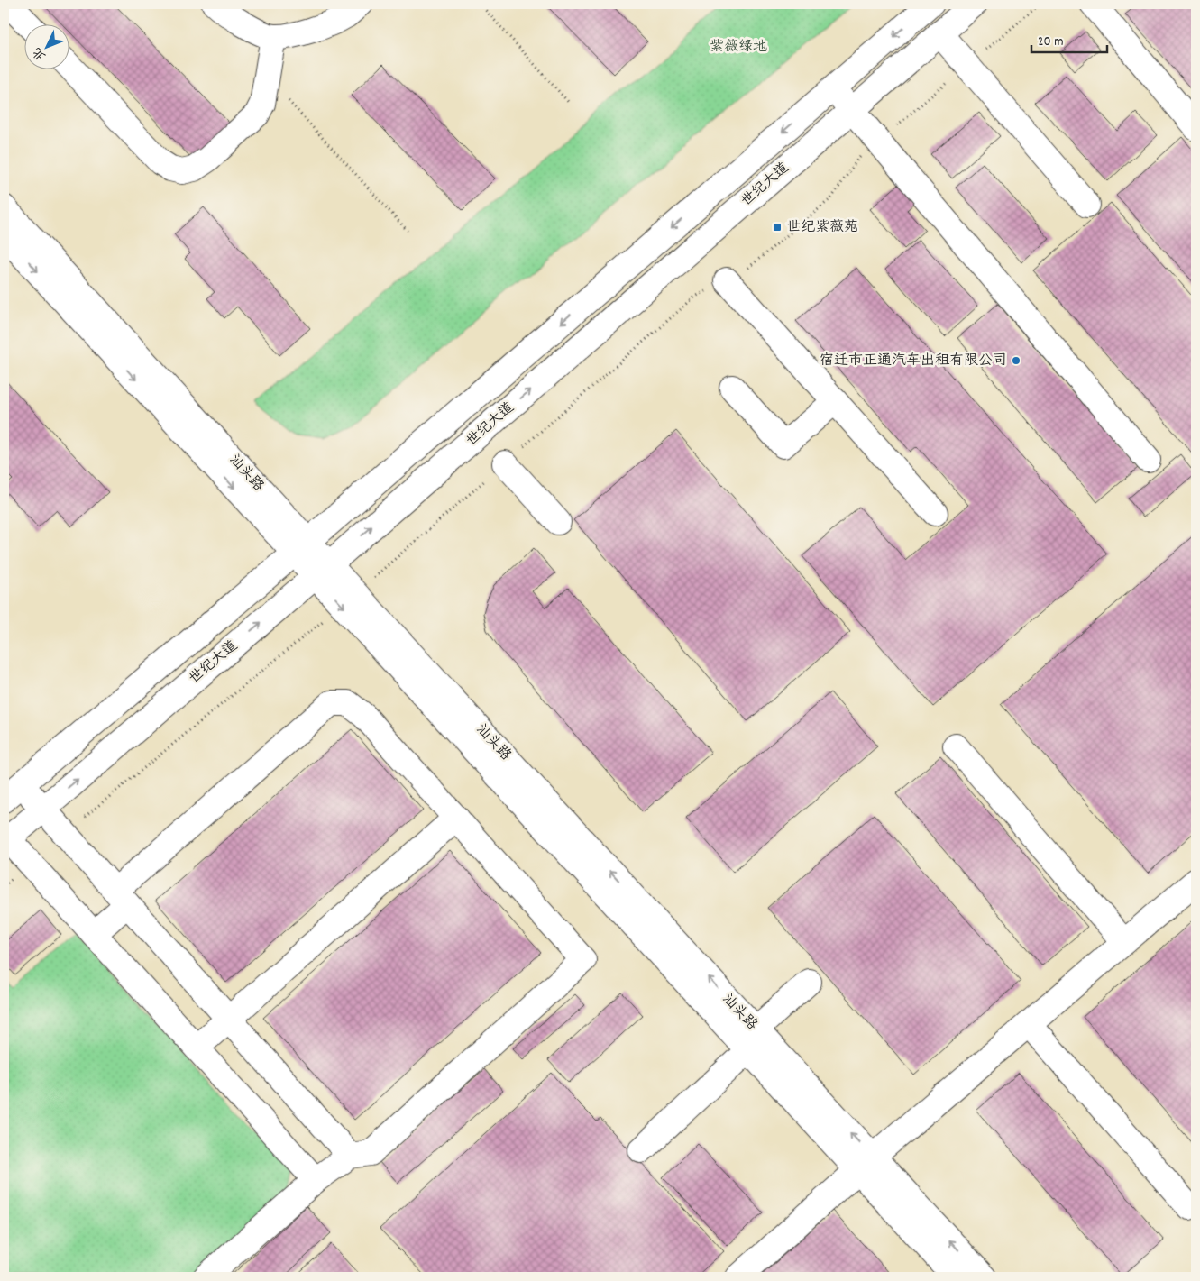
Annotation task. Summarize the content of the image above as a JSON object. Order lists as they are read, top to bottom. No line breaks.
{"streets":{"street":["世纪大道","汕头路"]},"crossings":[["世纪大道","汕头路"]],"parks":["紫薇绿地"],"places":{"transit":["世纪紫薇苑"],"other":["宿迁市正通汽车出租有限公司"]},"scale_bar":"20 m","north":"bottom left"}
